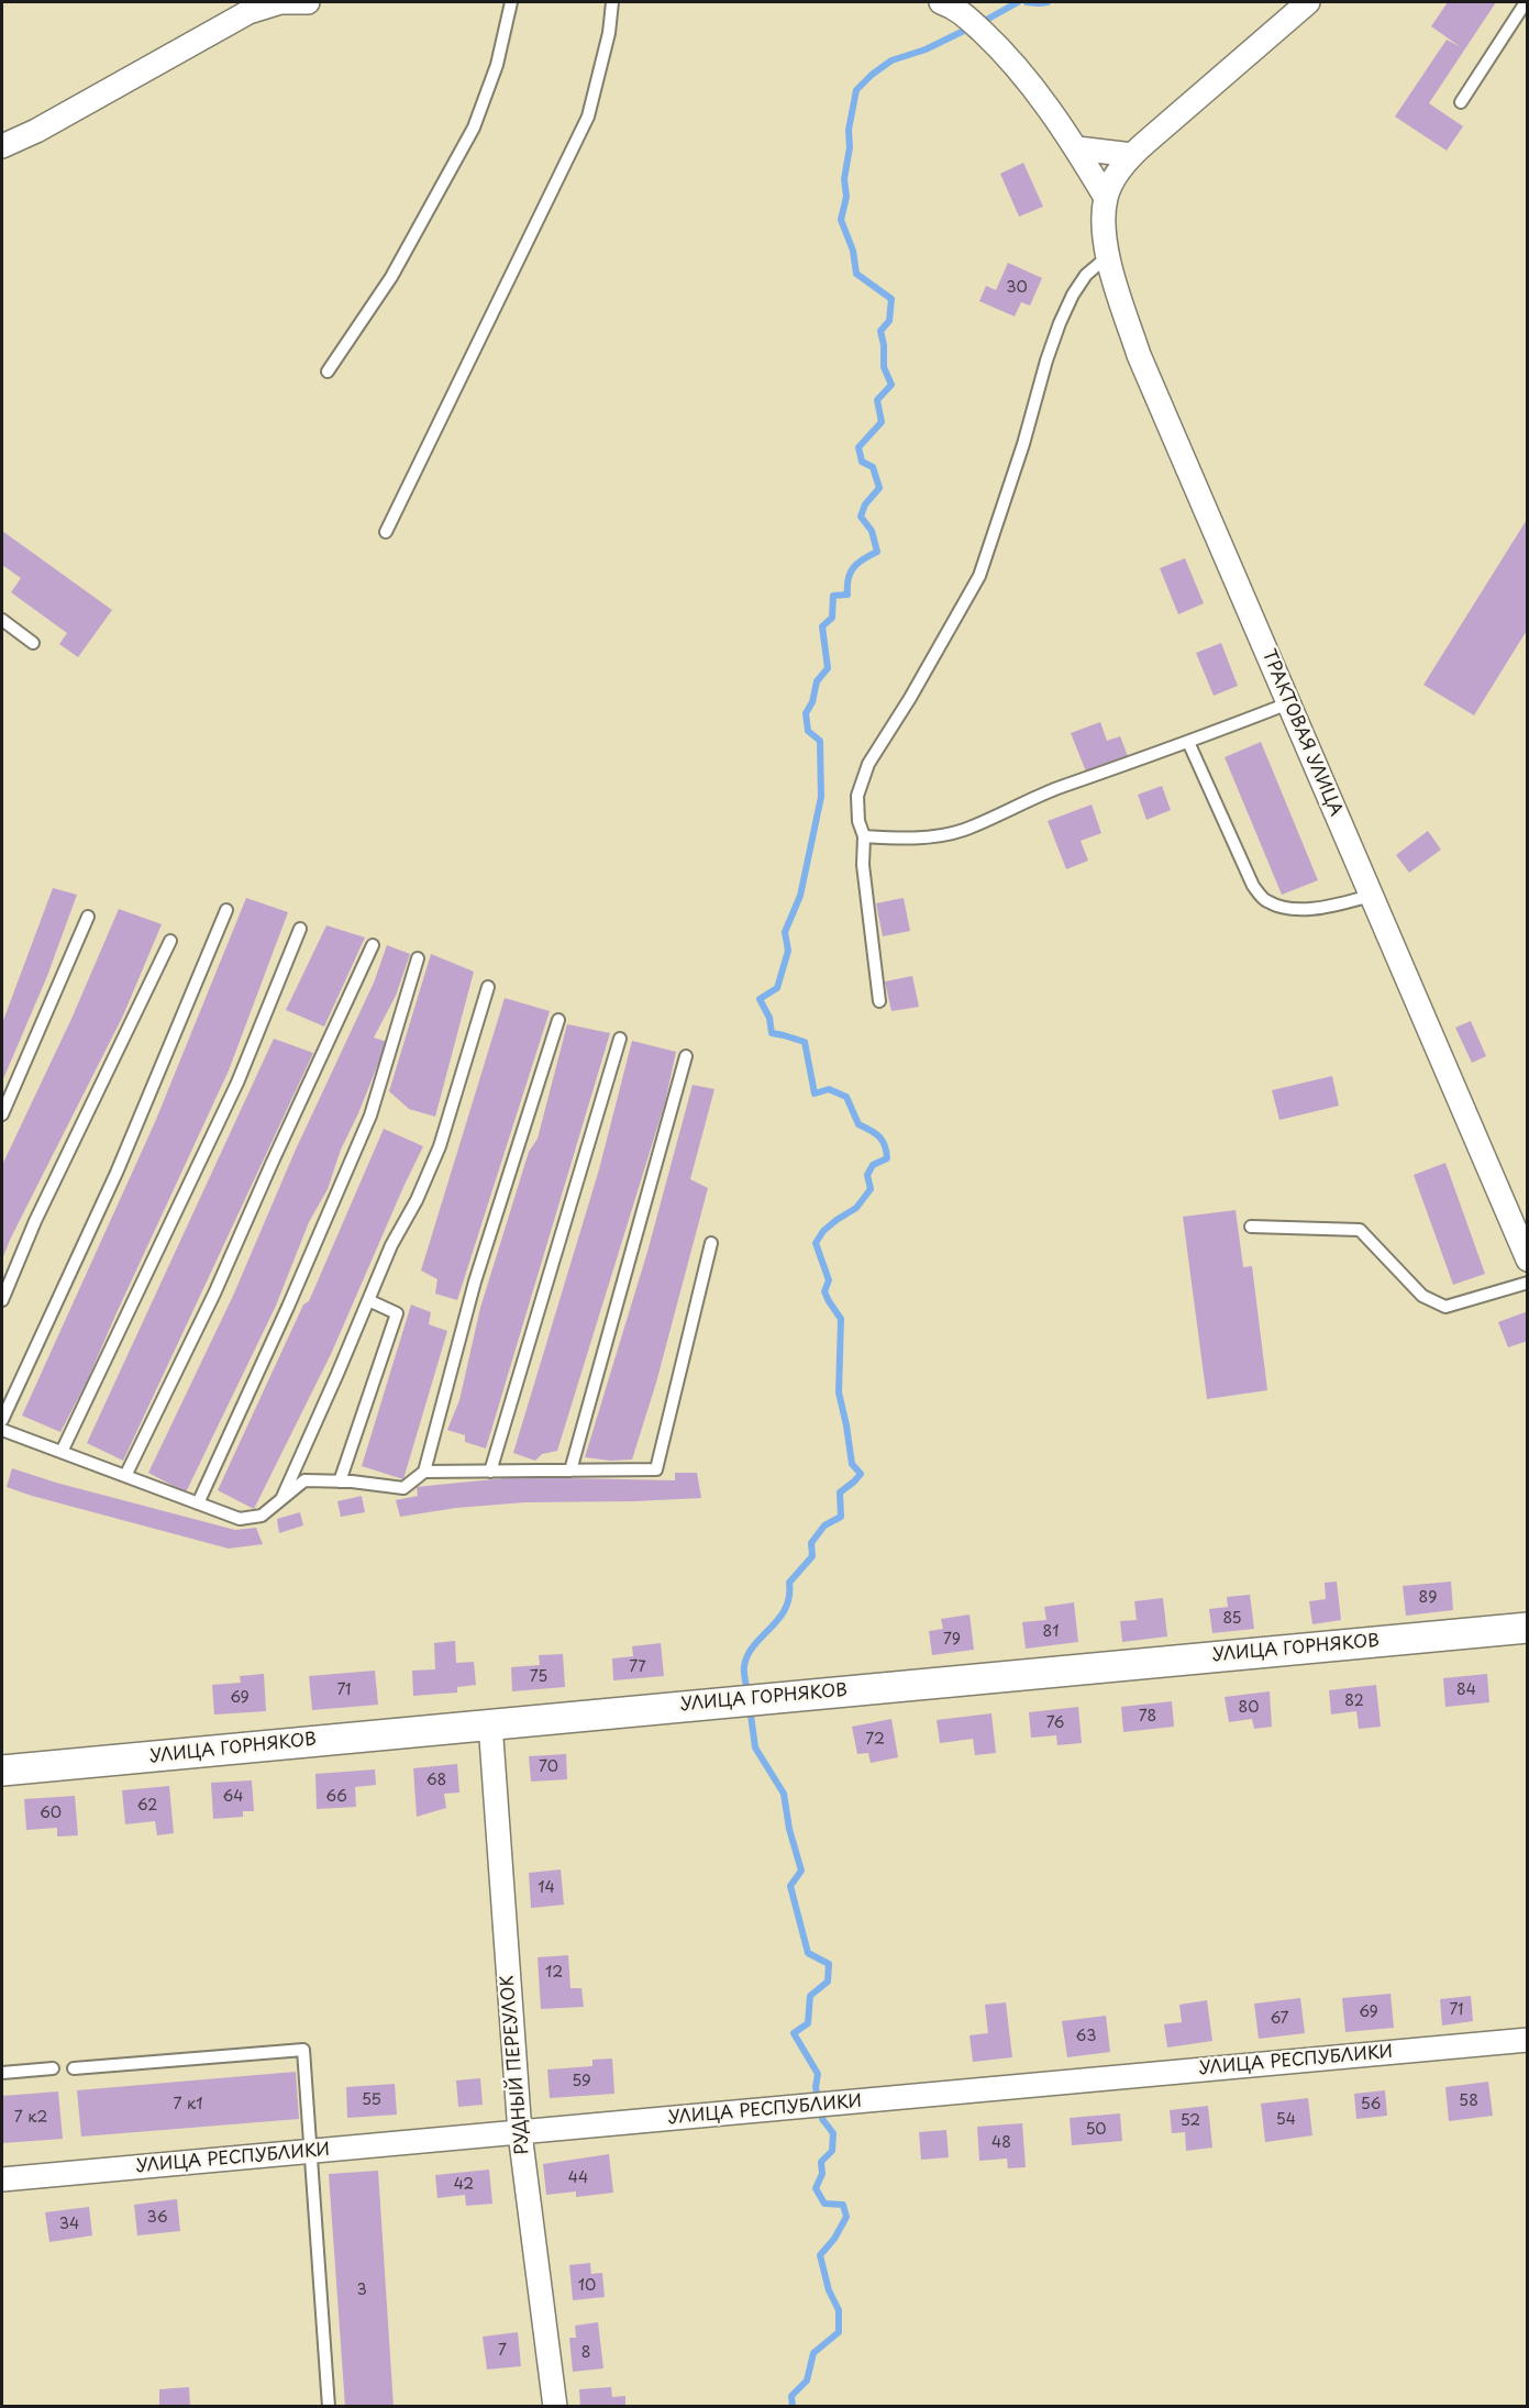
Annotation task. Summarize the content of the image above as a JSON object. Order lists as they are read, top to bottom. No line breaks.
{"streets":{"street":["ТРАКТОВАЯ УЛИЦА","УЛИЦА ГОРНЯКОВ","УЛИЦА РЕСПУБЛИКИ","РУДНЫЙ ПЕРЕУЛОК"]},"crossings":[["УЛИЦА ГОРНЯКОВ","РУДНЫЙ ПЕРЕУЛОК"],["УЛИЦА РЕСПУБЛИКИ","РУДНЫЙ ПЕРЕУЛОК"]],"house_numbers":["30","89","85","81","79","77","75","71","84","69","82","80","78","76","72","70","68","64","66","62","60","14","12","71","69","67","63","59","55","58","7 к1","56","7 к2","54","52","50","48","44","42","36","34","10","3","7","8"]}
